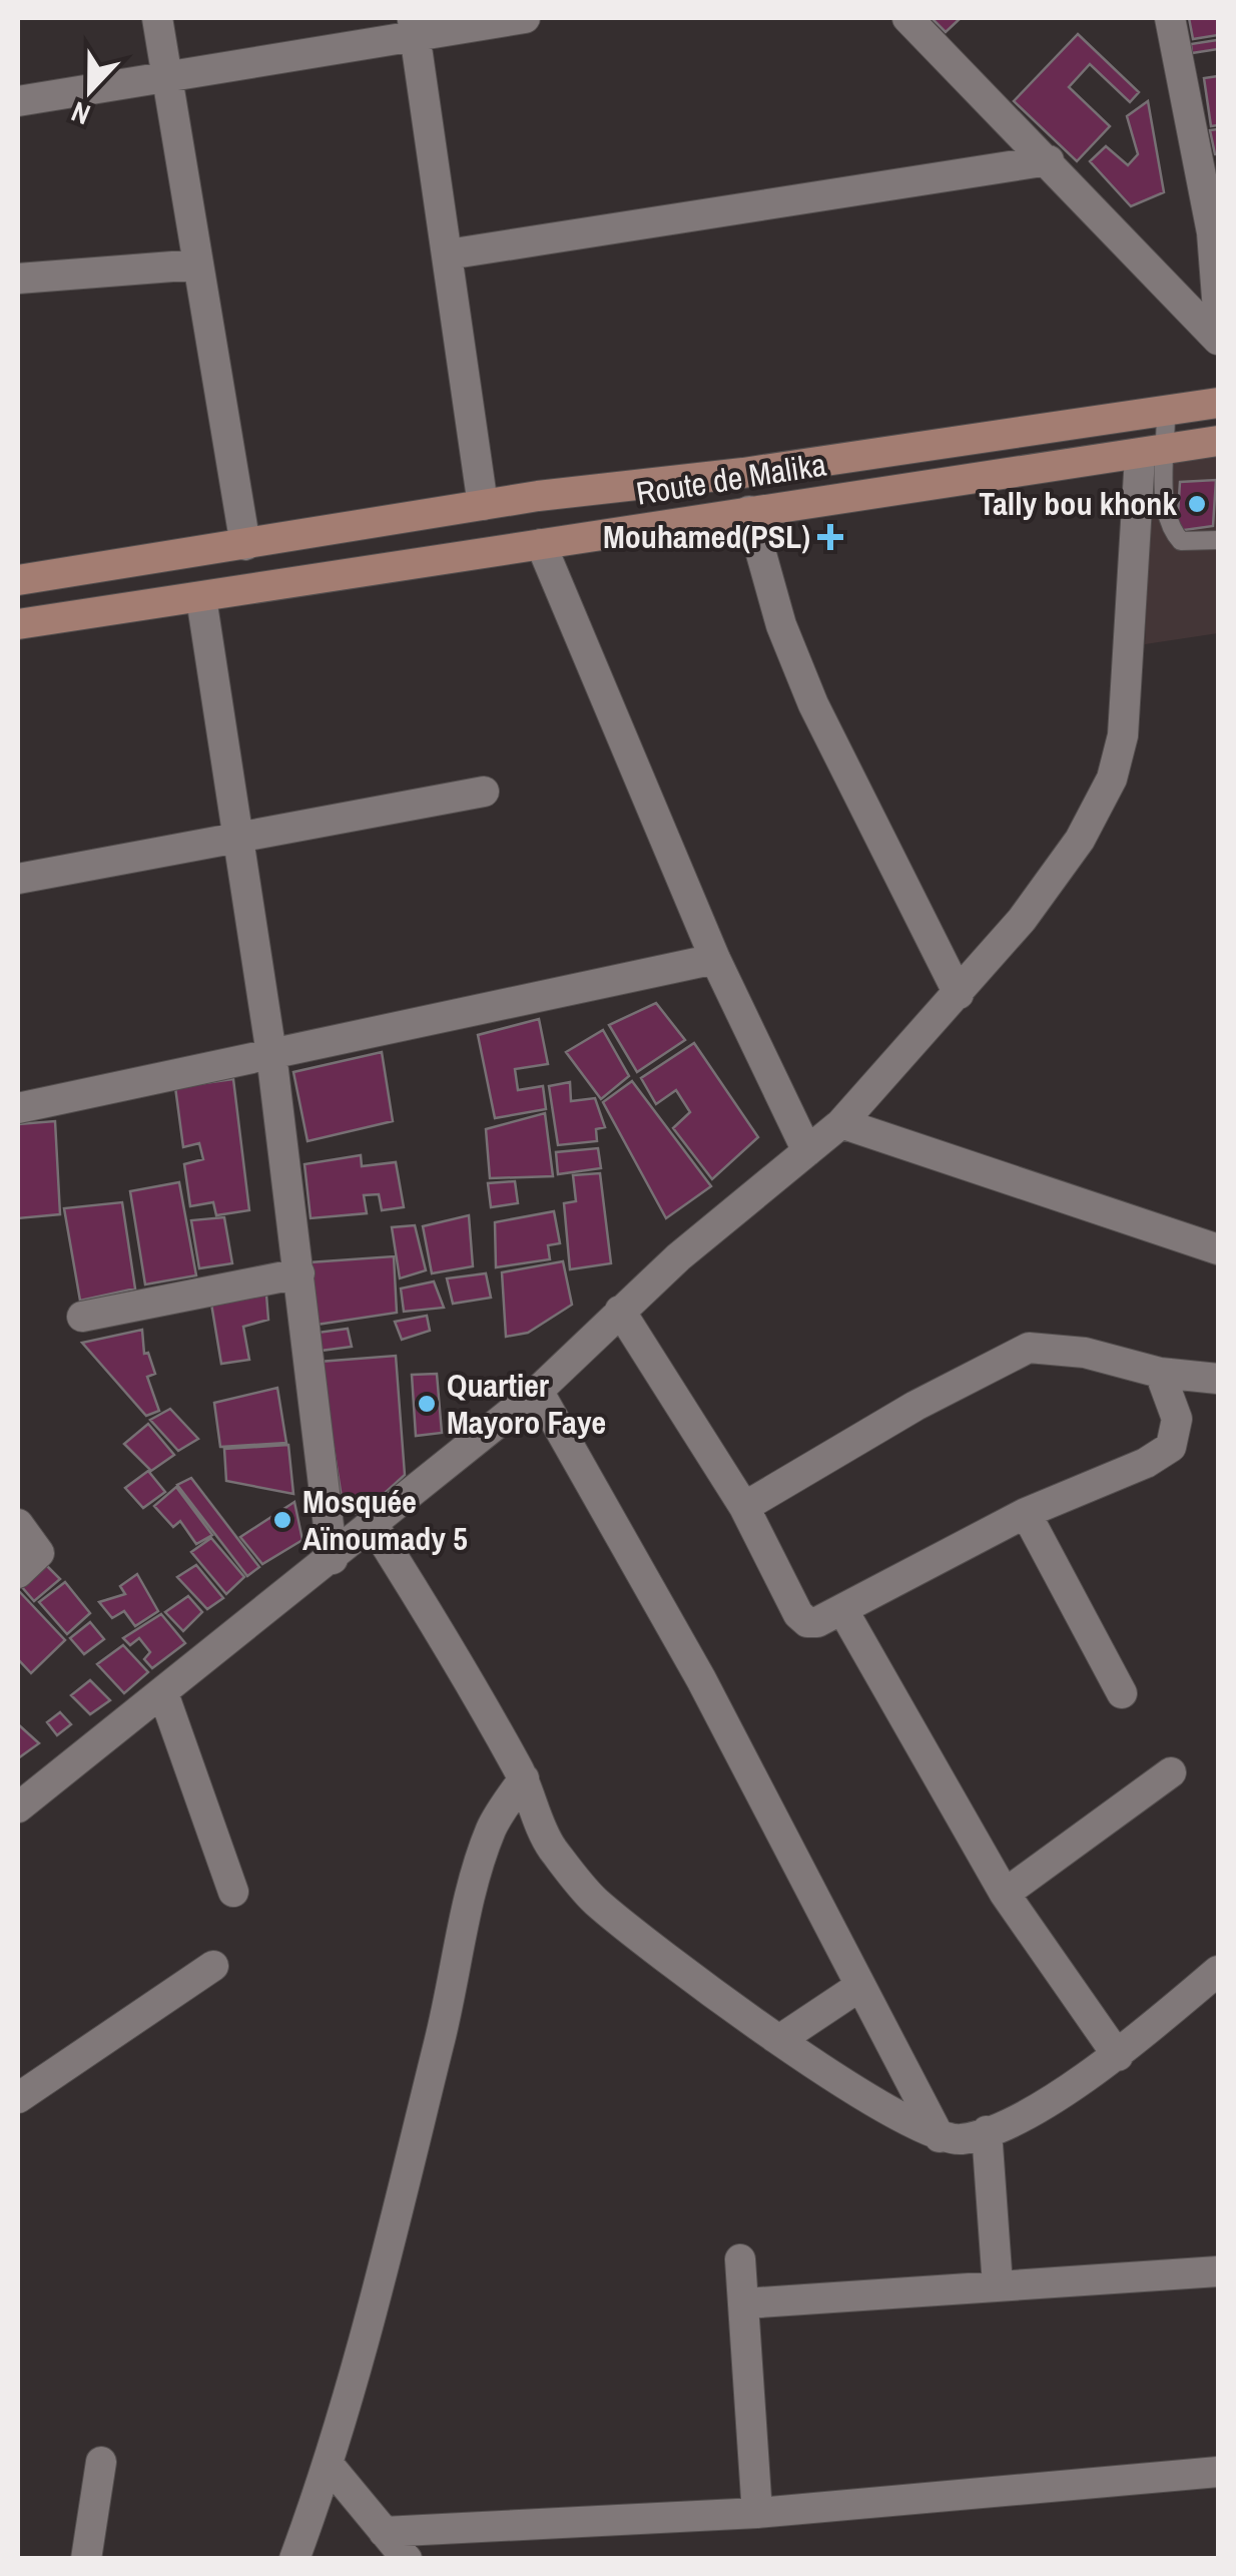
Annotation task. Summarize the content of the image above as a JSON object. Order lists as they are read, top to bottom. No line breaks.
{"streets":{"main road":["Route de Malika"]},"places":{"other":["Tally bou khonk","Quartier Mayoro Faye","Mosquée Aïnoumady 5"],"health":["Mouhamed(PSL)"]},"north":"bottom"}
